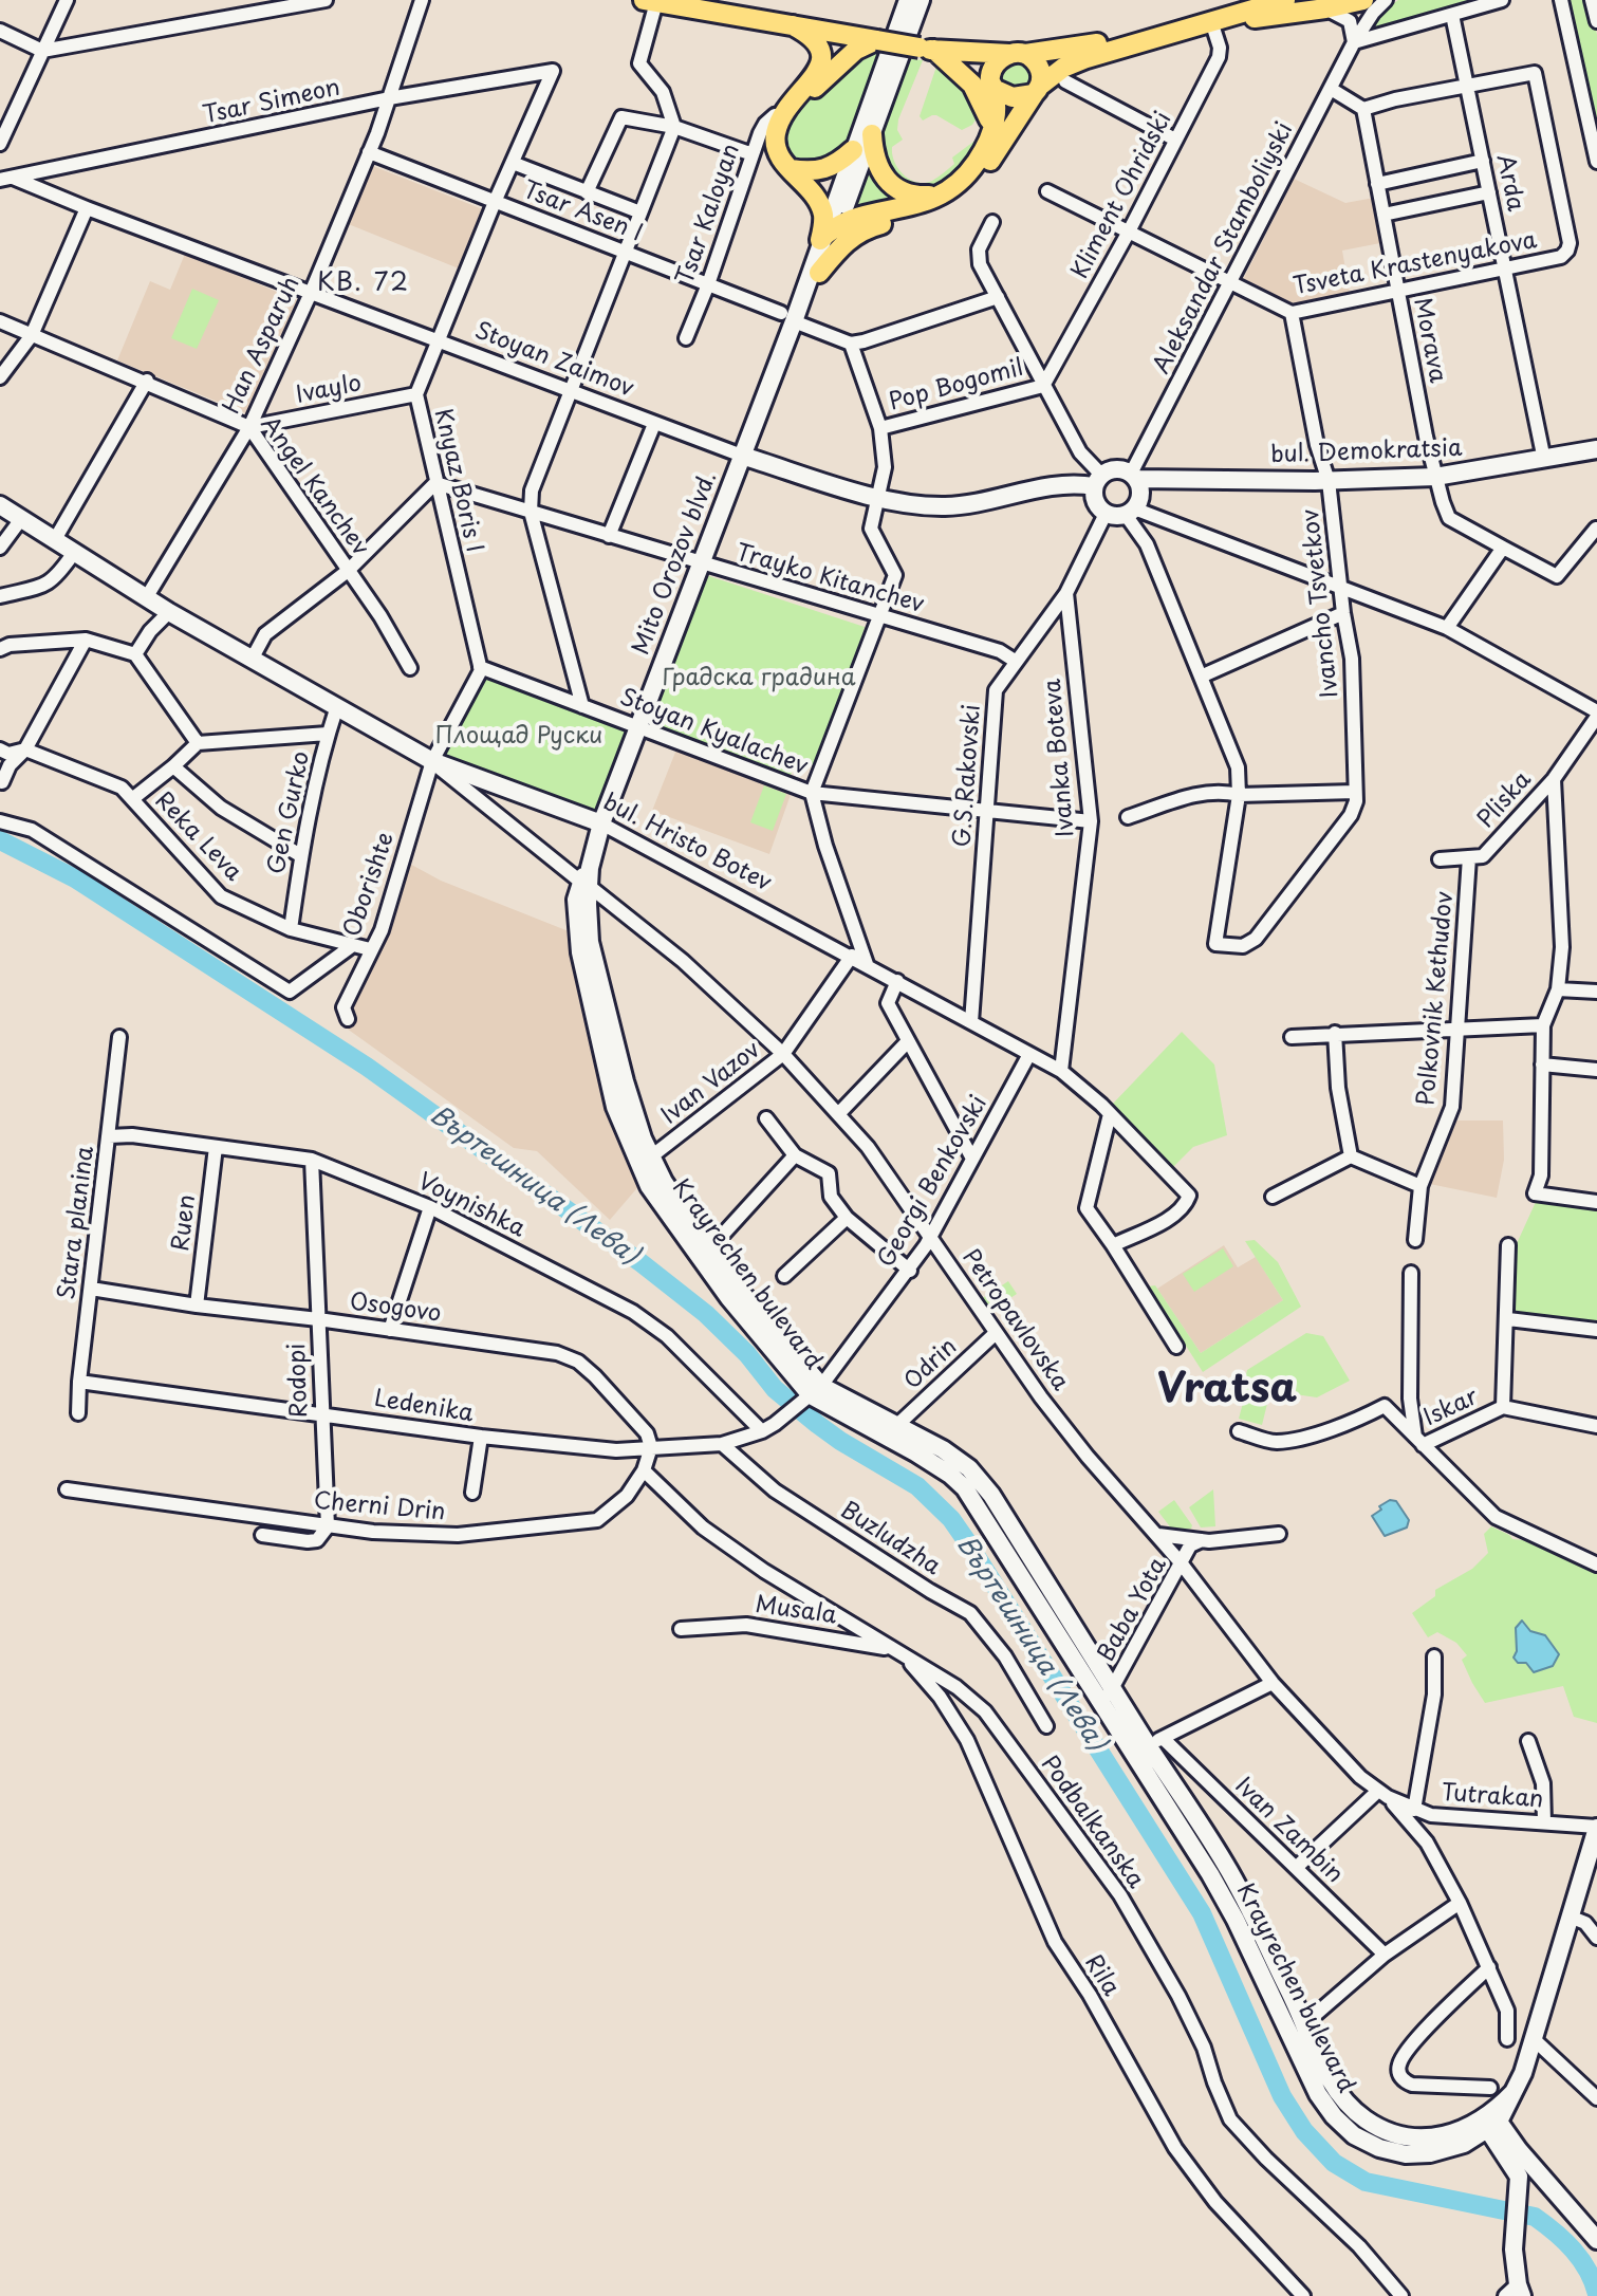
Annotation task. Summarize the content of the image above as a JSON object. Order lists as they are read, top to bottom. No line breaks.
{"streets":{"street":["Tsar Simeon","Arda","Kliment Ohridski","Tsar Asen I","Tsar Kaloyan","Alеksandar Stamboliyski","Tsveta Krastenyakova","Morava","Han Asparuh","Stoyan Zaimov","Pop Bogomil","Ivaylo","bul. Demokratsia","Knyaz Boris I","Angel Kanchev","Mito Orozov blvd.","Trayko Kitanchev","Ivancho Tsvetkov","Stoyan Kyalachev","Ivanka Boteva","G.S.Rakovski","Pliska","Gen Gurko","Reka Leva","bul. Hristo Botev","Oborishte","Polkovnik Kethudov","Ivan Vazov","Georgi Benkovski","Voynishka","Stara planina","Ruen","Krayrechen bulevard","Osogovo","Petropavlovska","Odrin","Rodopi","Ledenika","Iskar","Cherni Drin","Buzludzha","Baba Yota","Musala","Tutrakan","Podbalkanska","Ivan Zambin","Rila"]},"crossings":[["Tsar Simeon","Han Asparuh"],["Tsar Simeon","Stoyan Zaimov"],["Tsar Simeon","Knyaz Boris I"],["Arda","Tsveta Krastenyakova"],["Arda","bul. Demokratsia"],["Kliment Ohridski","Tsveta Krastenyakova"],["Kliment Ohridski","Pop Bogomil"],["Tsar Asen I","Tsar Kaloyan"],["Tsar Asen I","Han Asparuh"],["Tsar Asen I","Knyaz Boris I"],["Tsar Asen I","Mito Orozov blvd."],["Alеksandar Stamboliyski","Tsveta Krastenyakova"],["Alеksandar Stamboliyski","Stoyan Zaimov"],["Alеksandar Stamboliyski","bul. Demokratsia"],["Alеksandar Stamboliyski","G.S.Rakovski"],["Tsveta Krastenyakova","Morava"],["Tsveta Krastenyakova","Ivancho Tsvetkov"],["Morava","bul. Demokratsia"],["Han Asparuh","Stoyan Zaimov"],["Han Asparuh","Ivaylo"],["Han Asparuh","Angel Kanchev"],["Han Asparuh","bul. Hristo Botev"],["Stoyan Zaimov","bul. Demokratsia"],["Stoyan Zaimov","Knyaz Boris I"],["Stoyan Zaimov","Mito Orozov blvd."],["Stoyan Zaimov","G.S.Rakovski"],["Ivaylo","Knyaz Boris I"],["Ivaylo","Angel Kanchev"],["bul. Demokratsia","Ivancho Tsvetkov"],["bul. Demokratsia","G.S.Rakovski"],["Knyaz Boris I","Trayko Kitanchev"],["Knyaz Boris I","Stoyan Kyalachev"],["Mito Orozov blvd.","Trayko Kitanchev"],["Mito Orozov blvd.","Stoyan Kyalachev"],["Mito Orozov blvd.","bul. Hristo Botev"],["Mito Orozov blvd.","Krayrechen bulevard"],["Trayko Kitanchev","G.S.Rakovski"],["Stoyan Kyalachev","Ivanka Boteva"],["Stoyan Kyalachev","G.S.Rakovski"],["Ivanka Boteva","G.S.Rakovski"],["Ivanka Boteva","bul. Hristo Botev"],["G.S.Rakovski","bul. Hristo Botev"],["Pliska","Polkovnik Kethudov"],["Gen Gurko","Reka Leva"],["Gen Gurko","bul. Hristo Botev"],["Reka Leva","Oborishte"],["bul. Hristo Botev","Oborishte"],["bul. Hristo Botev","Ivan Vazov"],["bul. Hristo Botev","Georgi Benkovski"],["bul. Hristo Botev","Krayrechen bulevard"],["bul. Hristo Botev","Petropavlovska"],["Oborishte","Petropavlovska"],["Ivan Vazov","Krayrechen bulevard"],["Ivan Vazov","Petropavlovska"],["Georgi Benkovski","Voynishka"],["Georgi Benkovski","Krayrechen bulevard"],["Georgi Benkovski","Petropavlovska"],["Georgi Benkovski","Ledenika"],["Voynishka","Stara planina"],["Voynishka","Ruen"],["Voynishka","Rodopi"],["Voynishka","Ledenika"],["Stara planina","Osogovo"],["Stara planina","Ledenika"],["Ruen","Osogovo"],["Krayrechen bulevard","Petropavlovska"],["Krayrechen bulevard","Odrin"],["Krayrechen bulevard","Baba Yota"],["Krayrechen bulevard","Ivan Zambin"],["Osogovo","Rodopi"],["Osogovo","Ledenika"],["Osogovo","Cherni Drin"],["Petropavlovska","Odrin"],["Petropavlovska","Baba Yota"],["Petropavlovska","Tutrakan"],["Rodopi","Ledenika"],["Rodopi","Cherni Drin"],["Ledenika","Cherni Drin"],["Ledenika","Buzludzha"],["Cherni Drin","Podbalkanska"],["Musala","Podbalkanska"],["Musala","Rila"],["Podbalkanska","Rila"]],"districts":["КВ. 72","Vratsa"],"water":["Въртешница (Лева)"],"parks":["Градска градина","Площад Руски"]}
